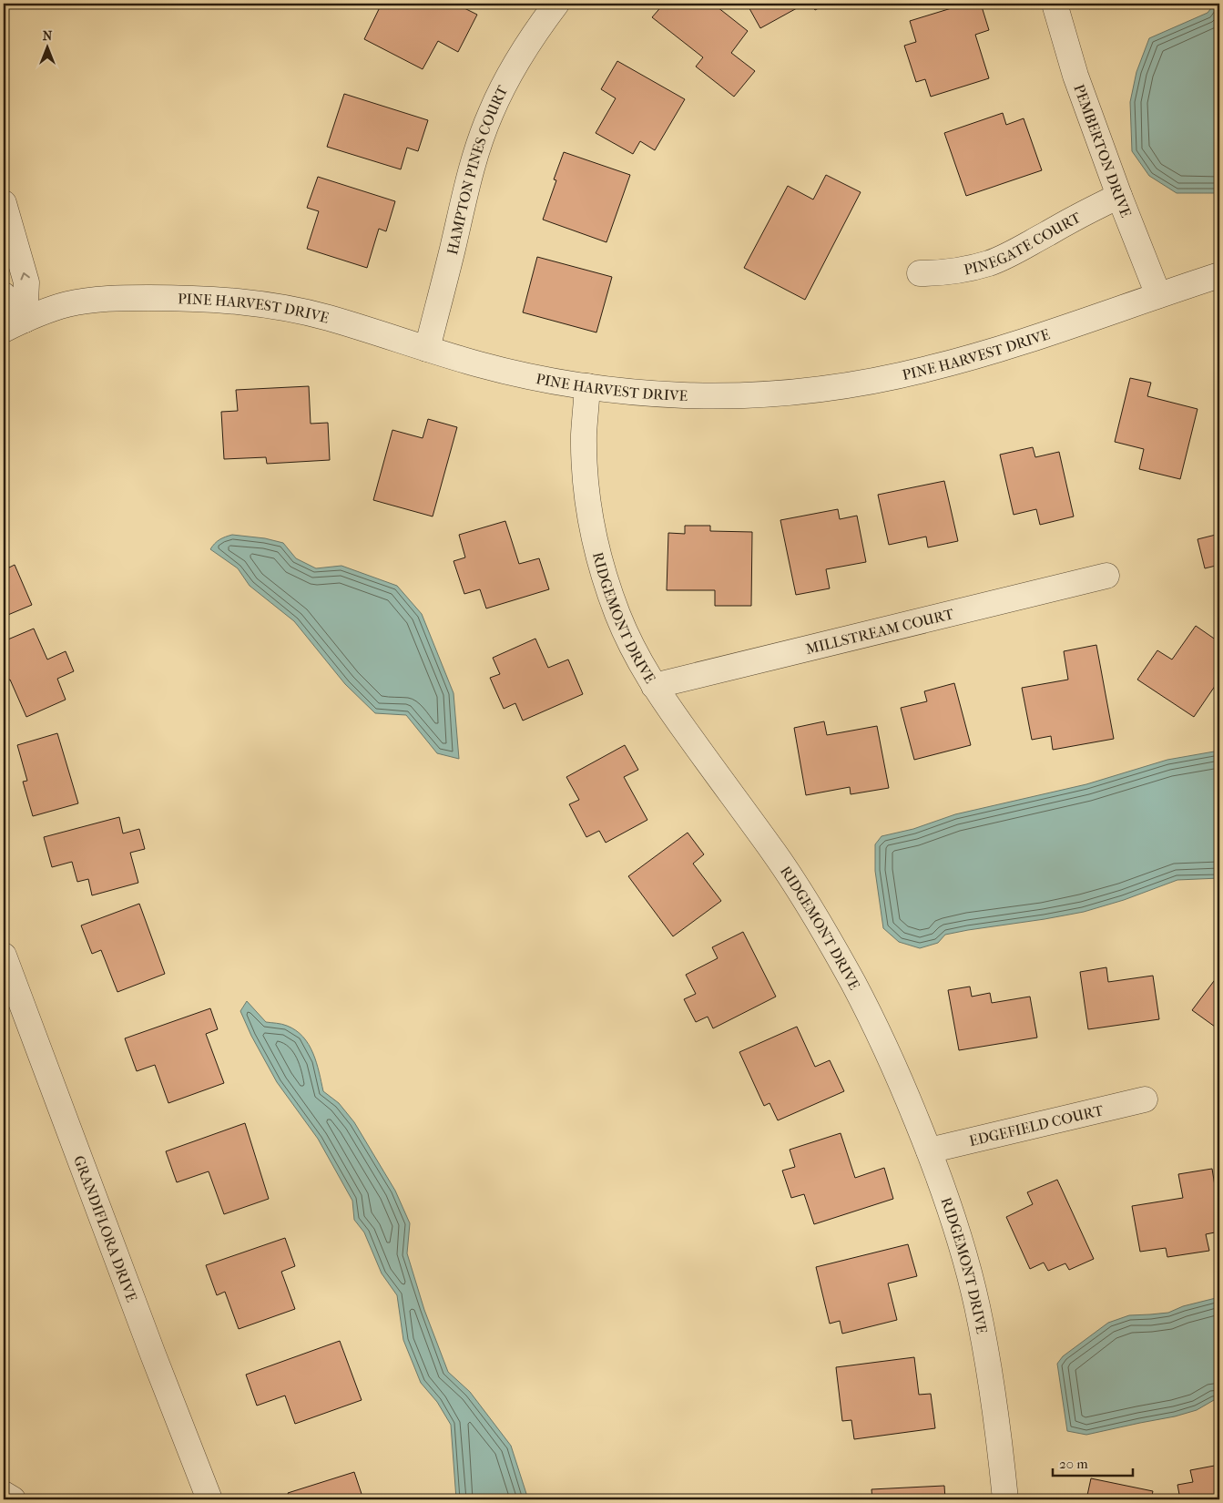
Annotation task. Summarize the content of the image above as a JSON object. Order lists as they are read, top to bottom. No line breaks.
{"streets":{"street":["PEMBERTON DRIVE","HAMPTON PINES COURT","PINEGATE COURT","PINE HARVEST DRIVE","RIDGEMONT DRIVE","MILLSTREAM COURT","EDGEFIELD COURT","GRANDIFLORA DRIVE"]},"crossings":[["PEMBERTON DRIVE","PINEGATE COURT"],["PEMBERTON DRIVE","PINE HARVEST DRIVE"],["HAMPTON PINES COURT","PINE HARVEST DRIVE"],["PINE HARVEST DRIVE","RIDGEMONT DRIVE"],["RIDGEMONT DRIVE","MILLSTREAM COURT"],["RIDGEMONT DRIVE","EDGEFIELD COURT"]],"scale_bar":"20 m","north":"top"}
